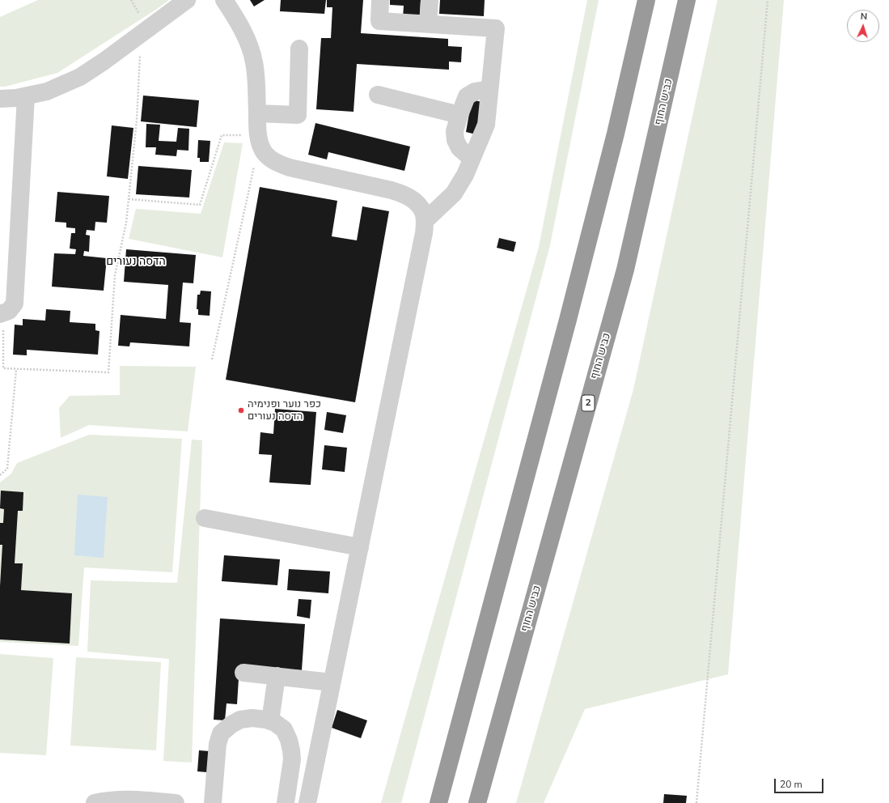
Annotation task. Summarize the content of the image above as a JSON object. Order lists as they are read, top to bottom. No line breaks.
{"streets":{"highway":["כביש החוף","2"]},"districts":["הדסה נעורים"],"places":["כפר נוער ופנימיה הדסה נעורים"],"scale_bar":"20 m","north":"top"}
